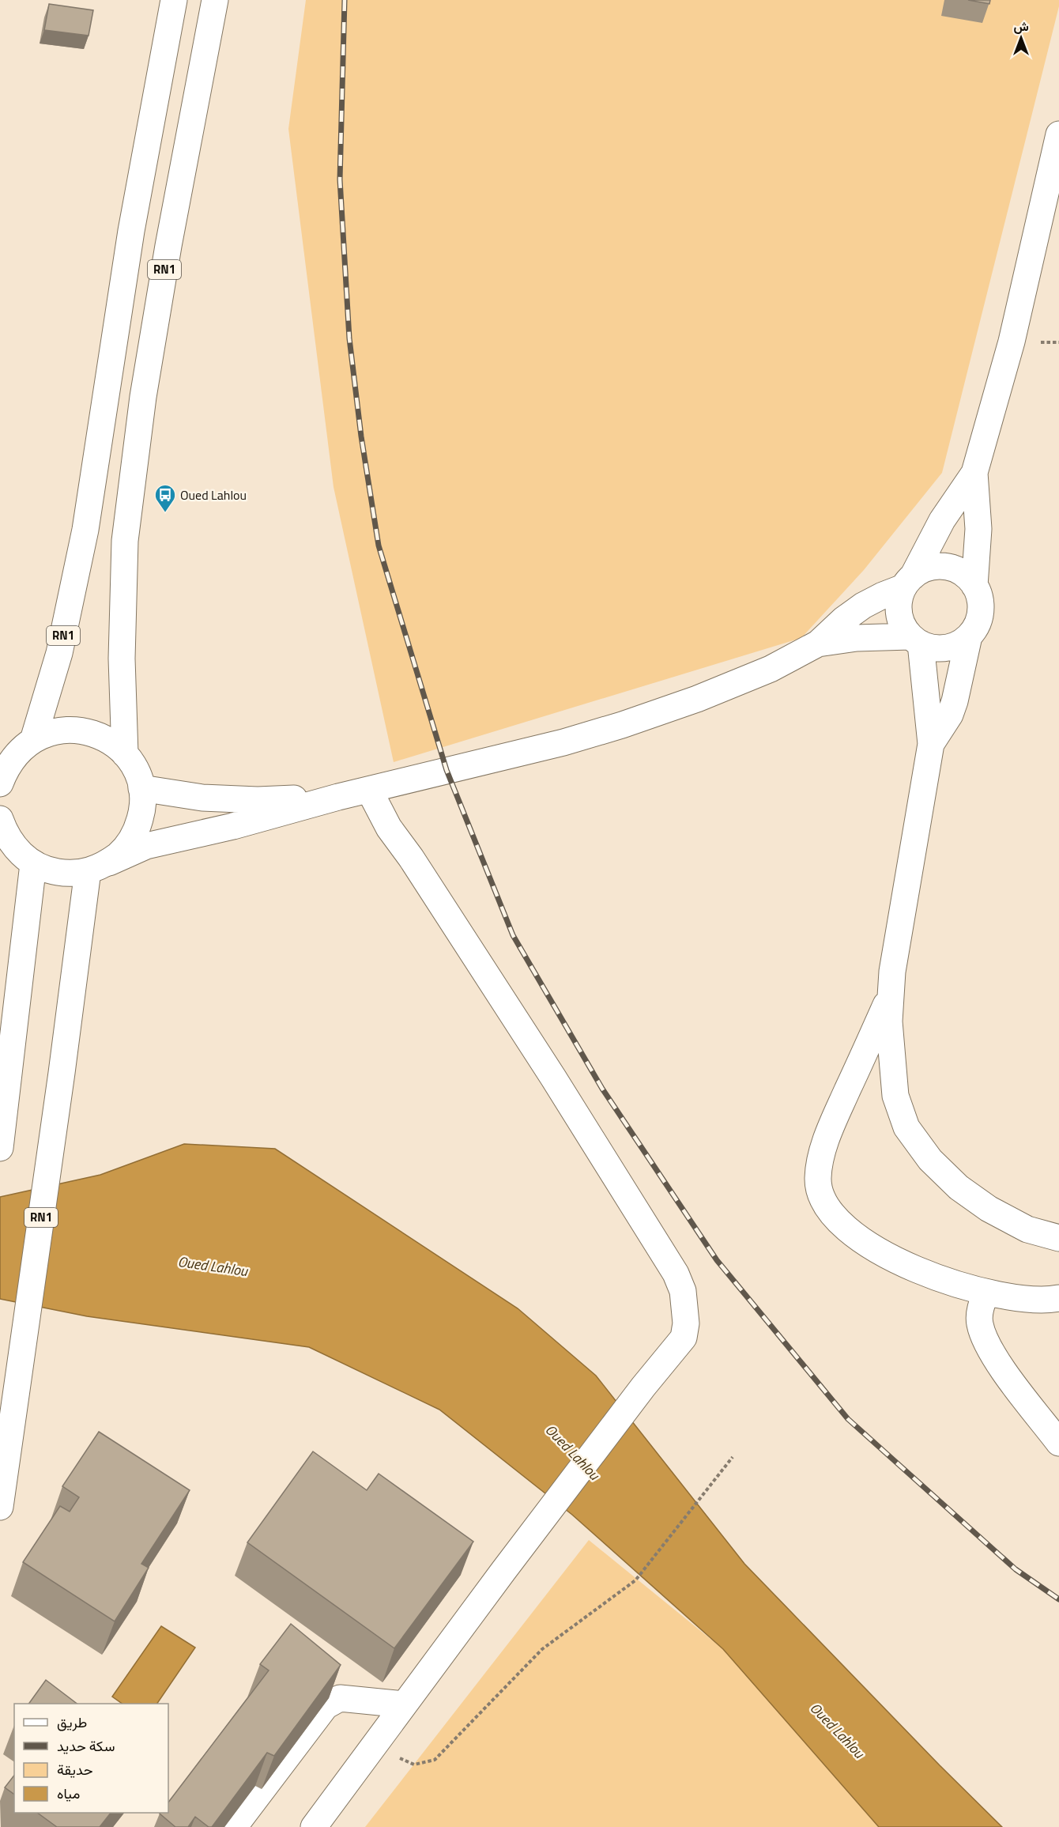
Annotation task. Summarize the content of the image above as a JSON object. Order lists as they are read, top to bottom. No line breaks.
{"streets":{"street":["RN1"]},"water":["Oued Lahlou"],"places":{"bus stop":["Oued Lahlou"]},"legend":["طريق","سكة حديد","حديقة","مياه"],"north":"top"}
